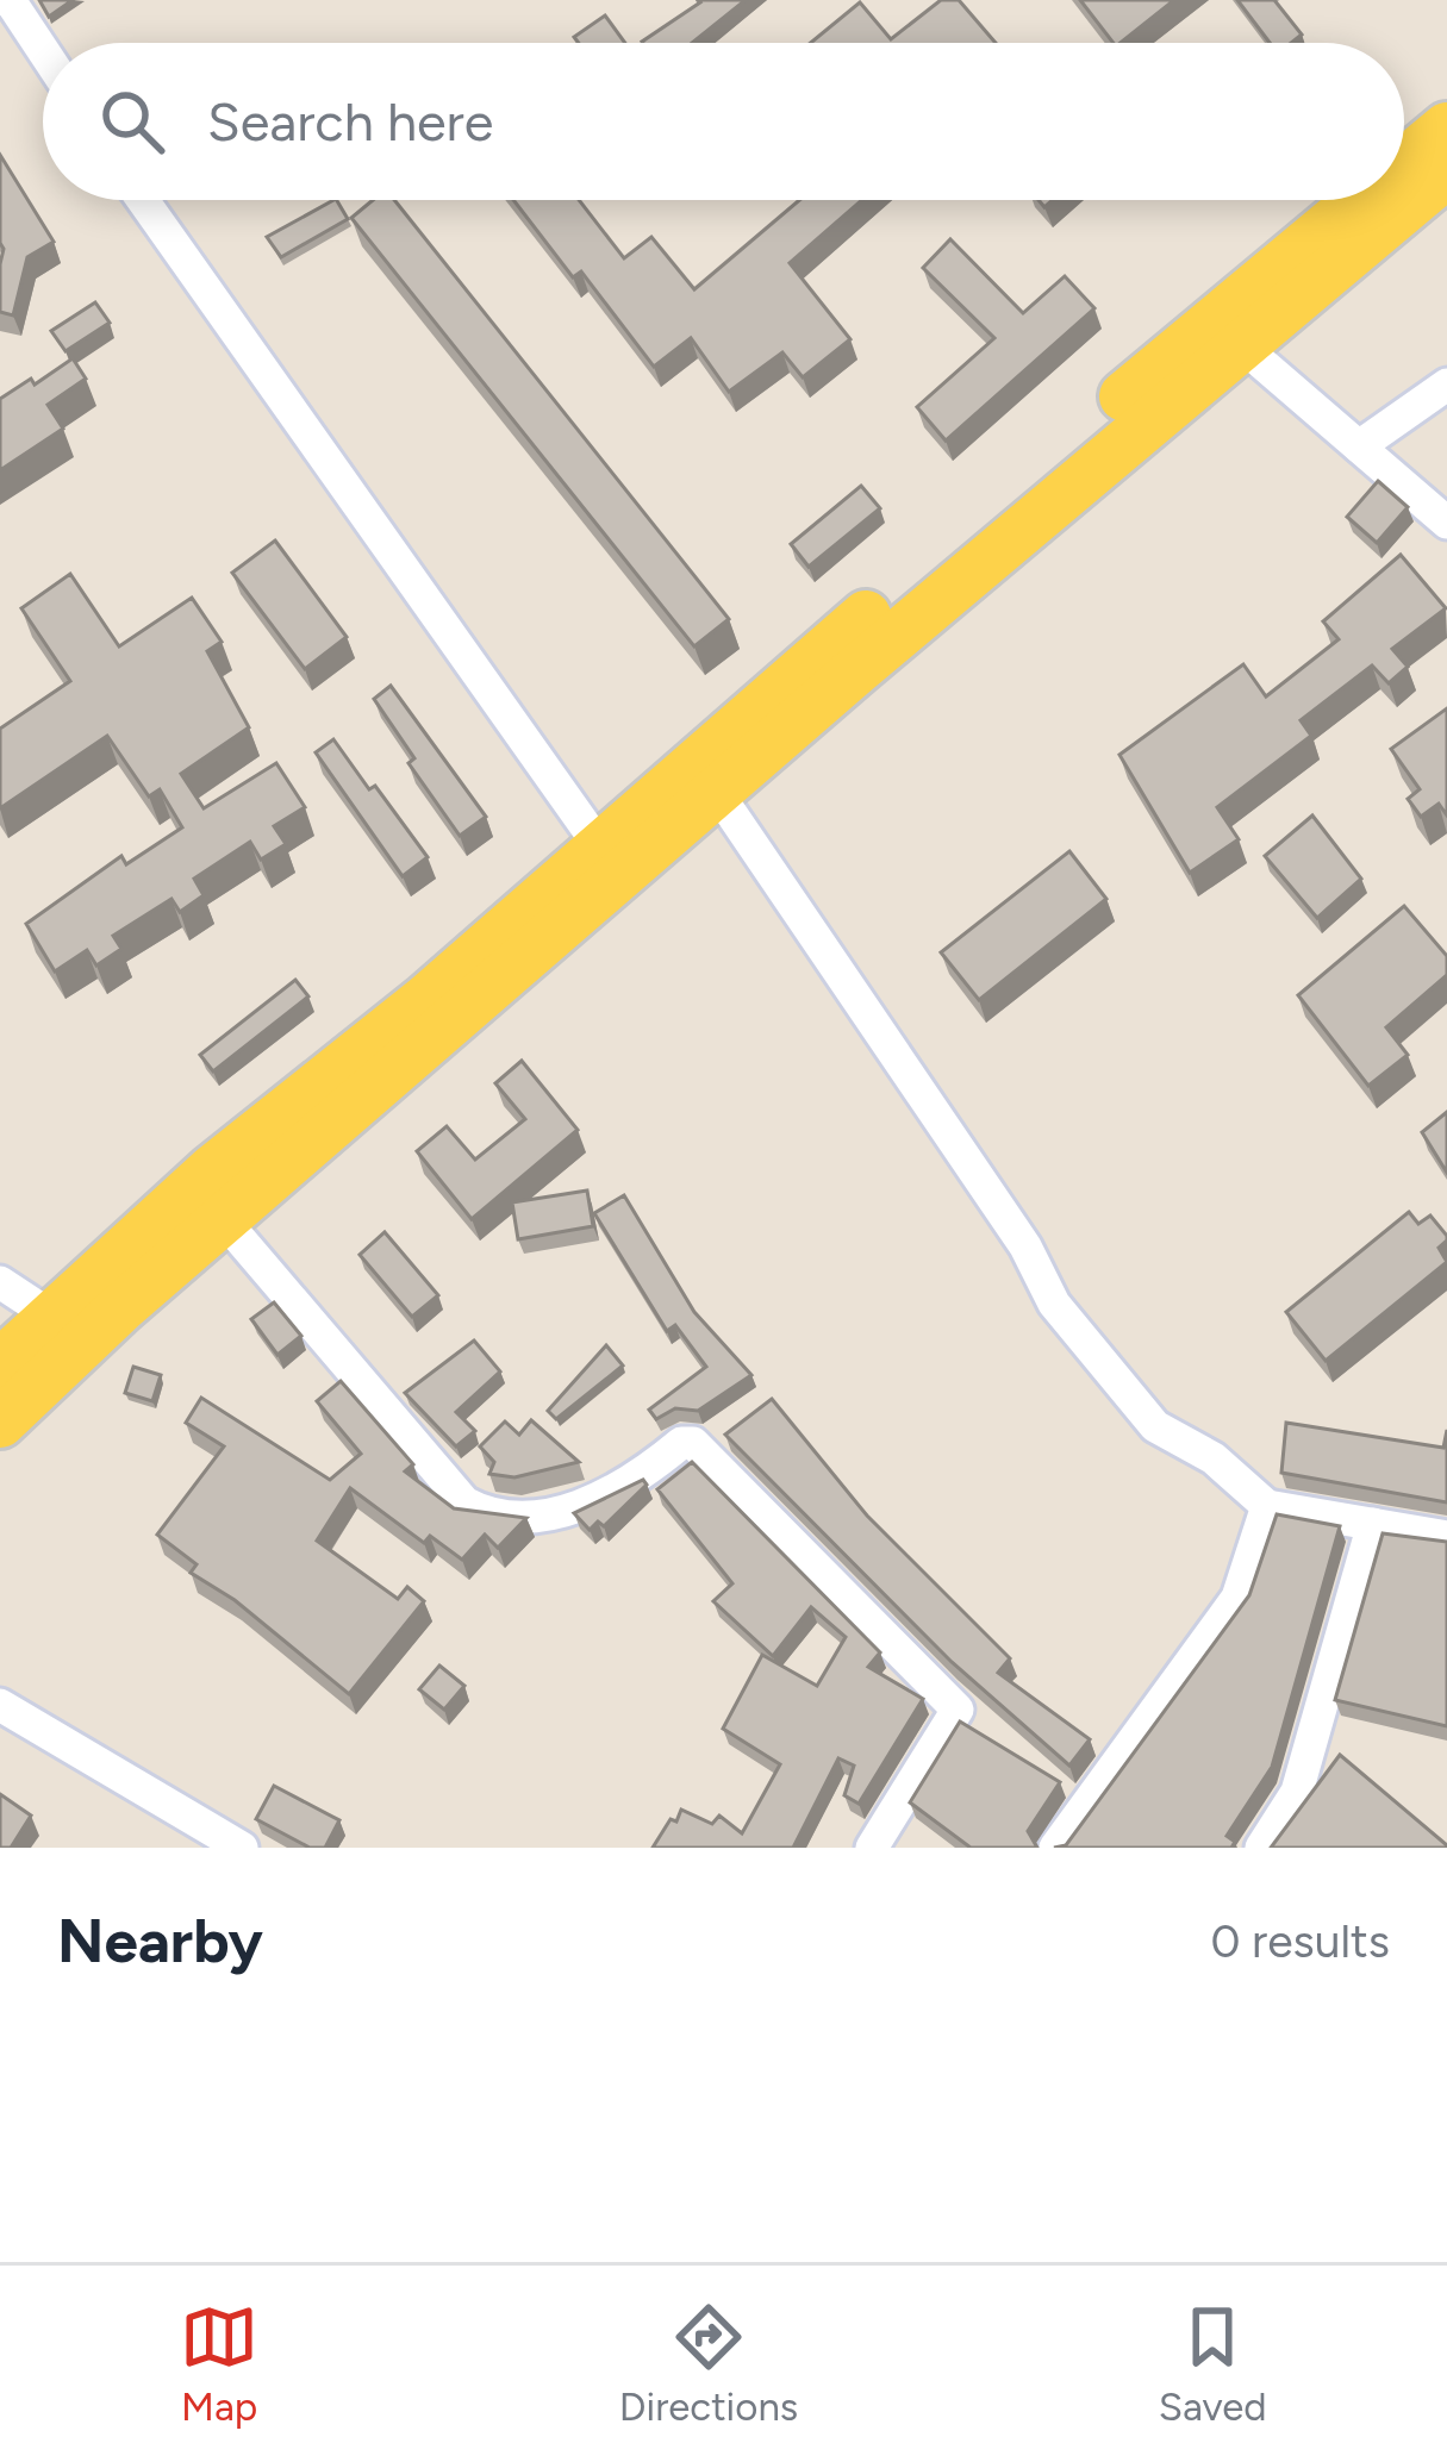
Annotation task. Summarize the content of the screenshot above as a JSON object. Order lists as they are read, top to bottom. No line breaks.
{"page":{"search":"Search here","heading":["Nearby","0 results"],"nav":["Map","Directions","Saved"]}}
